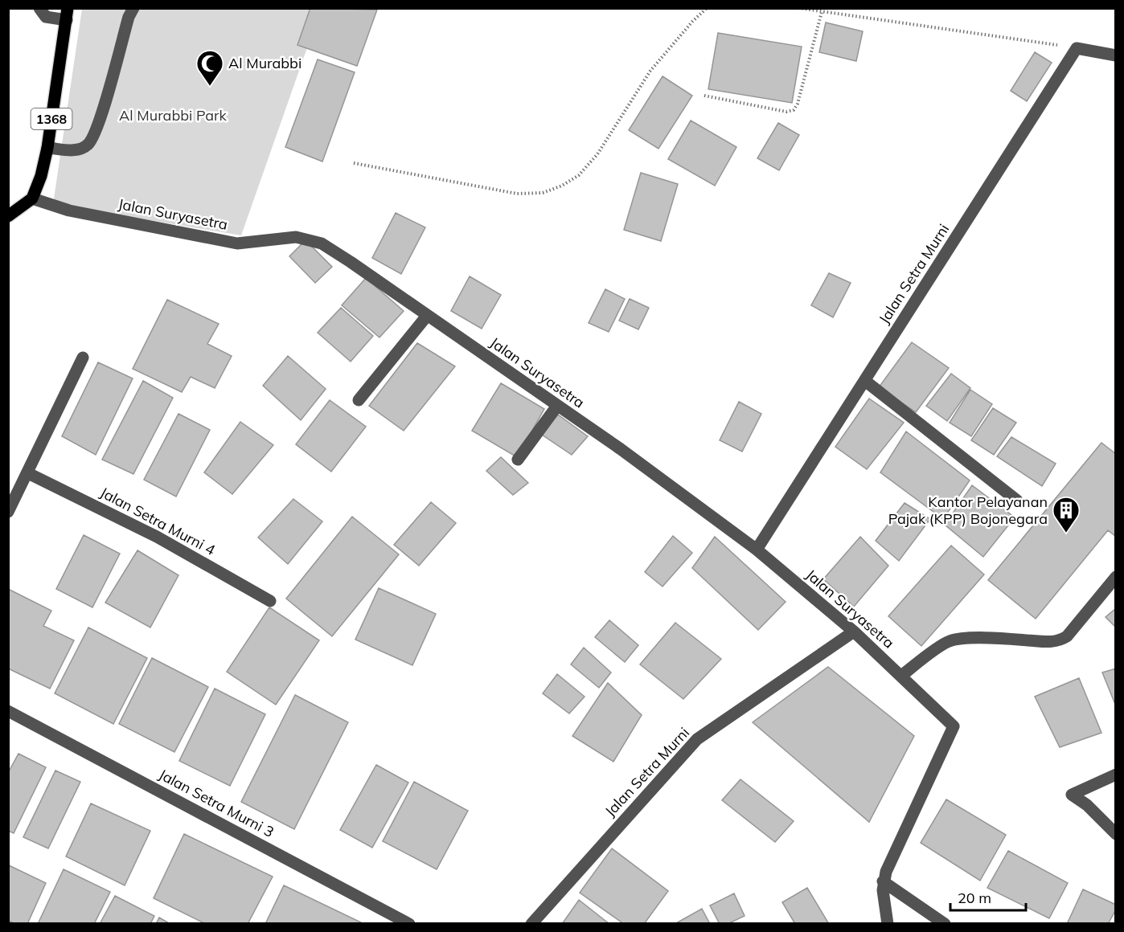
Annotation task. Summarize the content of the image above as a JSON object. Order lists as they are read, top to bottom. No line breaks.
{"streets":{"main road":["1368"],"street":["Jalan Suryasetra","Jalan Setra Murni","Jalan Setra Murni 4","Jalan Setra Murni 3"]},"crossings":[["1368","Jalan Suryasetra"],["Jalan Suryasetra","Jalan Setra Murni"]],"parks":["Al Murabbi Park"],"places":{"mosque":["Al Murabbi"],"building":["Kantor Pelayanan Pajak (KPP) Bojonegara"]},"scale_bar":"20 m"}
